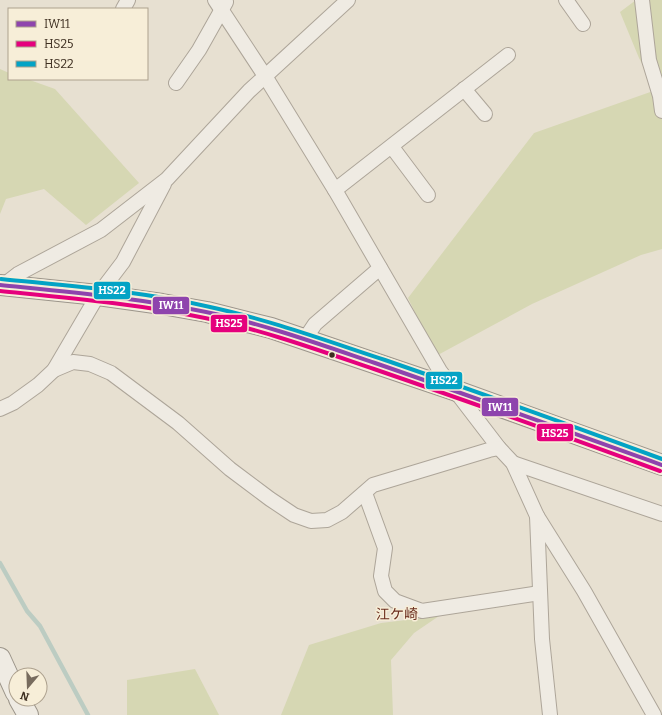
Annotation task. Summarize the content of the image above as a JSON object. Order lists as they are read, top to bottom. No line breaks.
{"districts":["江ケ崎"],"lines":["transit line HS22","transit line IW11","transit line HS25"],"legend":["IW11","HS25","HS22"],"north":"bottom"}
